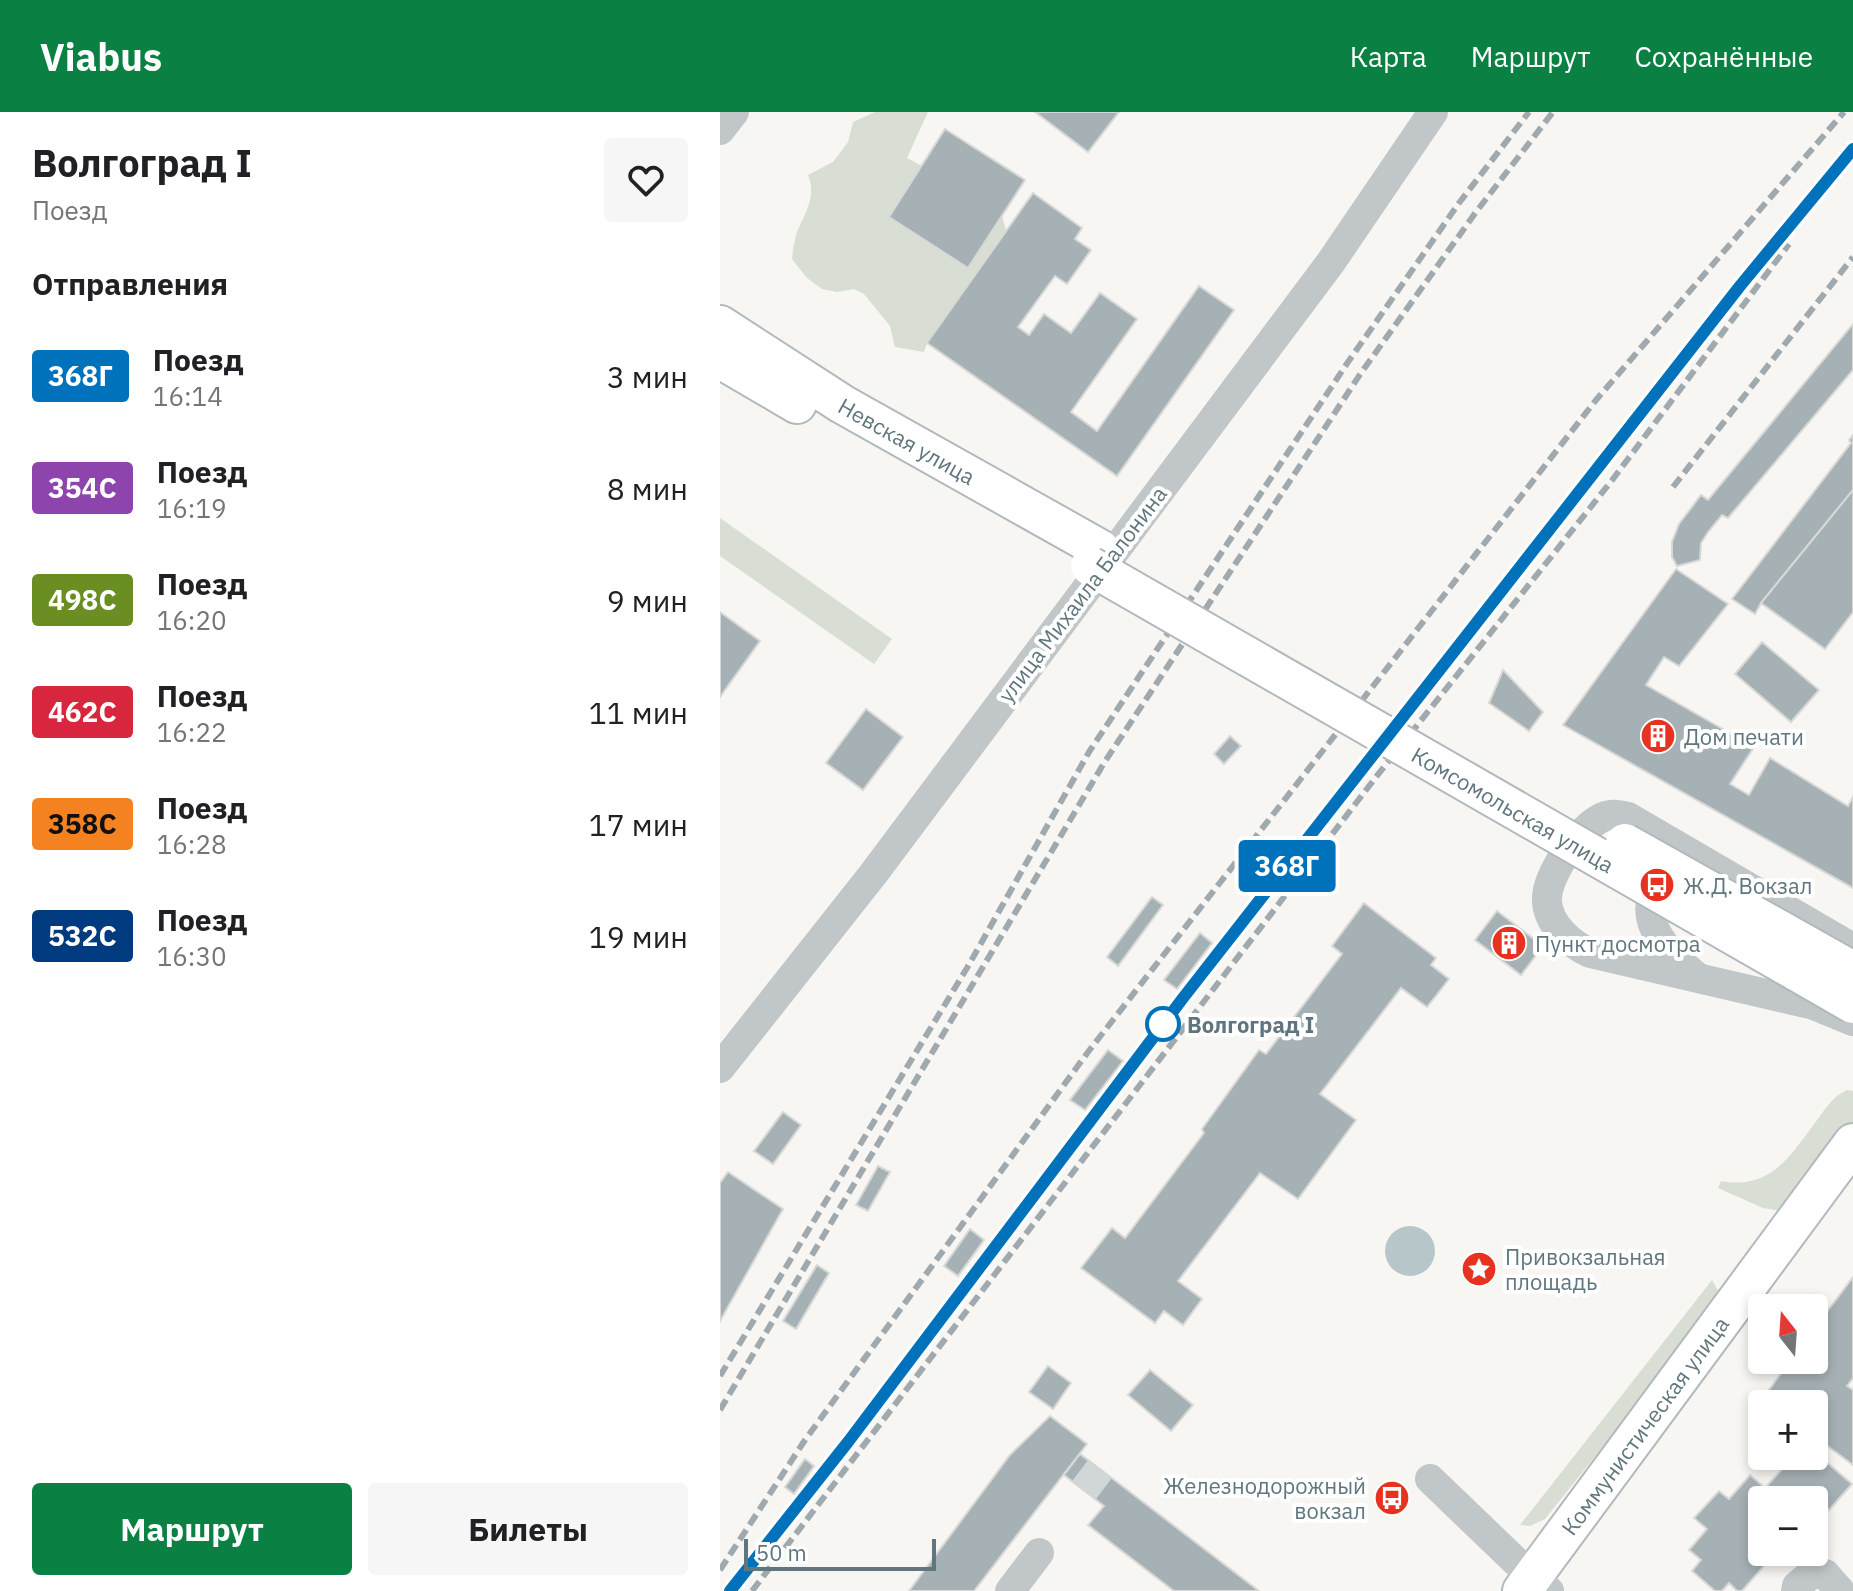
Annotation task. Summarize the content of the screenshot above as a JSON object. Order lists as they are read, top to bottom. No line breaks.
{"streets":{"main road":["Невская улица","Комсомольская улица","Коммунистическая улица"],"street":["улица Михаила Балонина"]},"crossings":[["Невская улица","Комсомольская улица"]],"places":{"building":["Дом печати","Пункт досмотра"],"bus stop":["Ж.Д. Вокзал","Железнодорожный вокзал"],"other":["Волгоград I"],"place":["Привокзальная площадь"]},"scale_bar":"50 m","north":"top","page":{"header":"Viabus","nav":["Карта","Маршрут","Сохранённые"],"heading":[["Волгоград I","Поезд"],"Отправления"],"on_map":"368Г","list":[{"mark":"368Г","name":"Поезд","note":"16:14","value":"3 мин"},{"mark":"354С","name":"Поезд","note":"16:19","value":"8 мин"},{"mark":"498С","name":"Поезд","note":"16:20","value":"9 мин"},{"mark":"462С","name":"Поезд","note":"16:22","value":"11 мин"},{"mark":"358С","name":"Поезд","note":"16:28","value":"17 мин"},{"mark":"532С","name":"Поезд","note":"16:30","value":"19 мин"}],"map_buttons":["+","−"],"buttons":["Маршрут","Билеты"],"scale":"50 m"}}
